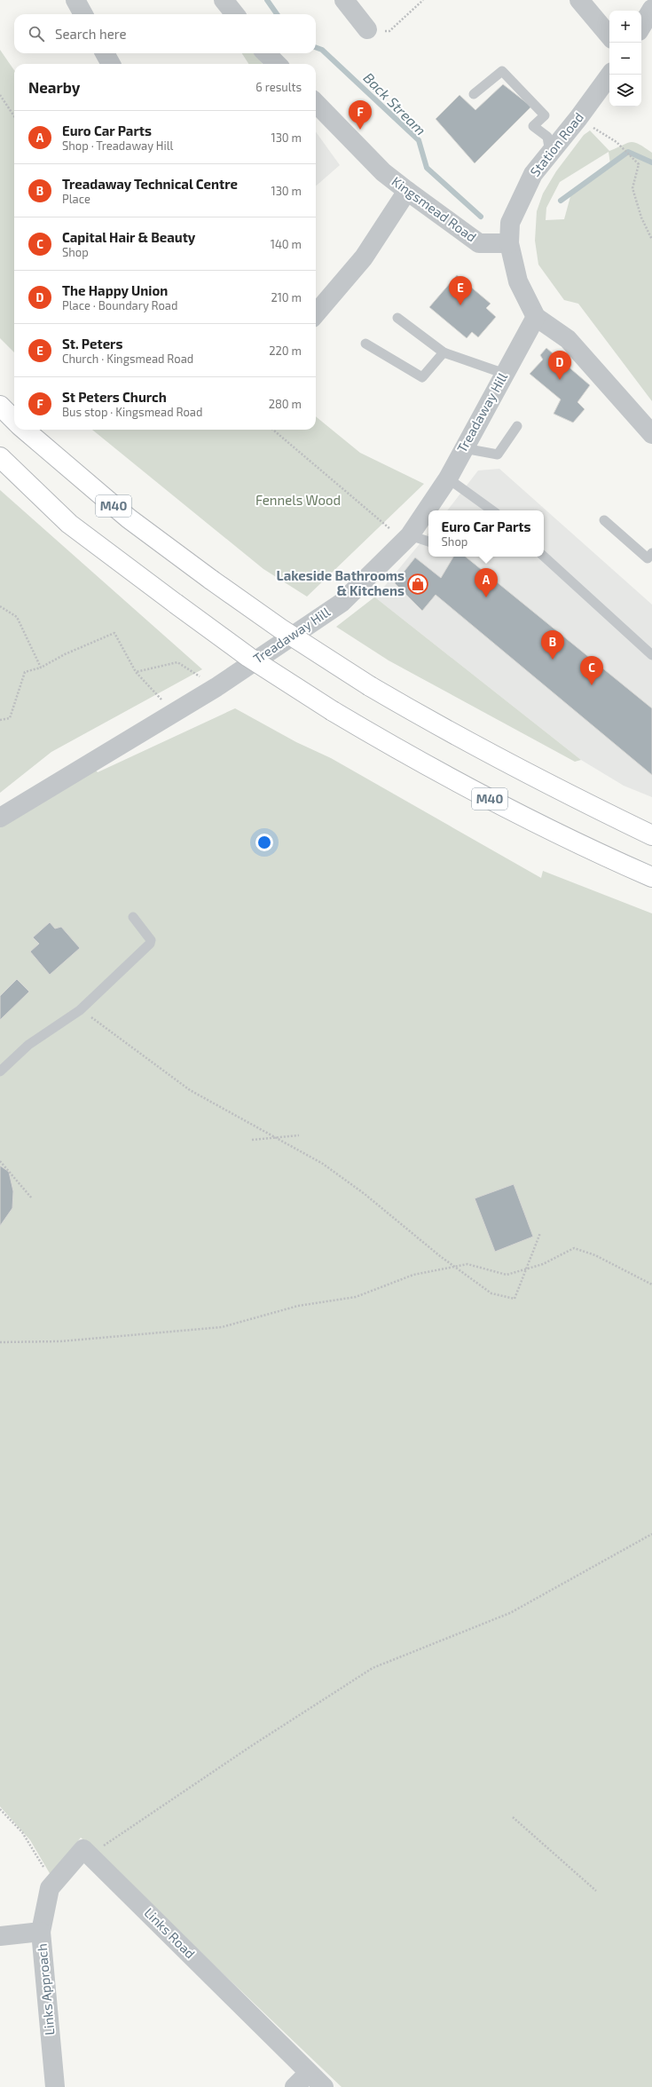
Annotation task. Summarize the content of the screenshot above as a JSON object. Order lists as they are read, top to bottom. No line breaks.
{"streets":{"highway":["M40"],"street":["Station Road","Kingsmead Road","Treadaway Hill","Links Road","Links Approach"]},"crossings":[["Station Road","Kingsmead Road"]],"water":["Back Stream"],"parks":["Fennels Wood"],"places":{"shop":["Lakeside Bathrooms & Kitchens"]},"page":{"map_buttons":["+","−"],"search":"Search here","heading":["Nearby","6 results"],"pins":["F","E","D","A","B","C"],"list":[{"mark":"A","name":"Euro Car Parts","note":"Shop · Treadaway Hill","value":"130 m"},{"mark":"B","name":"Treadaway Technical Centre","note":"Place","value":"130 m"},{"mark":"C","name":"Capital Hair & Beauty","note":"Shop","value":"140 m"},{"mark":"D","name":"The Happy Union","note":"Place · Boundary Road","value":"210 m"},{"mark":"E","name":"St. Peters","note":"Church · Kingsmead Road","value":"220 m"},{"mark":"F","name":"St Peters Church","note":"Bus stop · Kingsmead Road","value":"280 m"}],"popup":["Euro Car Parts","Shop"]}}
